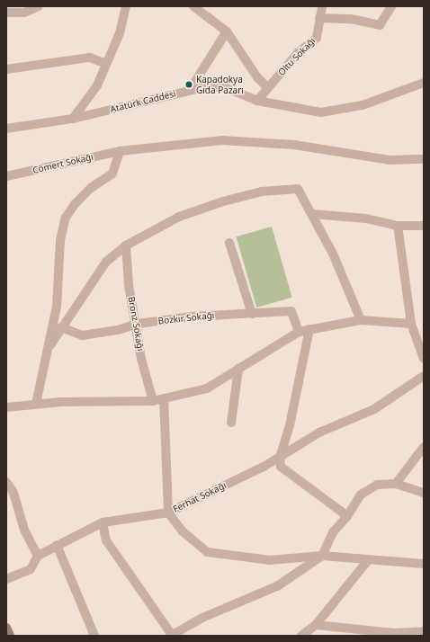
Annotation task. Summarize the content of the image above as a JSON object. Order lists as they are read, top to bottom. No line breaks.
{"streets":{"street":["Oltu Sokağı","Atatürk Caddesi","Cömert Sokağı","Bozkır Sokağı","Bronz Sokağı","Ferhat Sokağı"]},"crossings":[["Oltu Sokağı","Atatürk Caddesi"],["Bozkır Sokağı","Bronz Sokağı"]],"places":["Kapadokya Gıda Pazarı"]}
